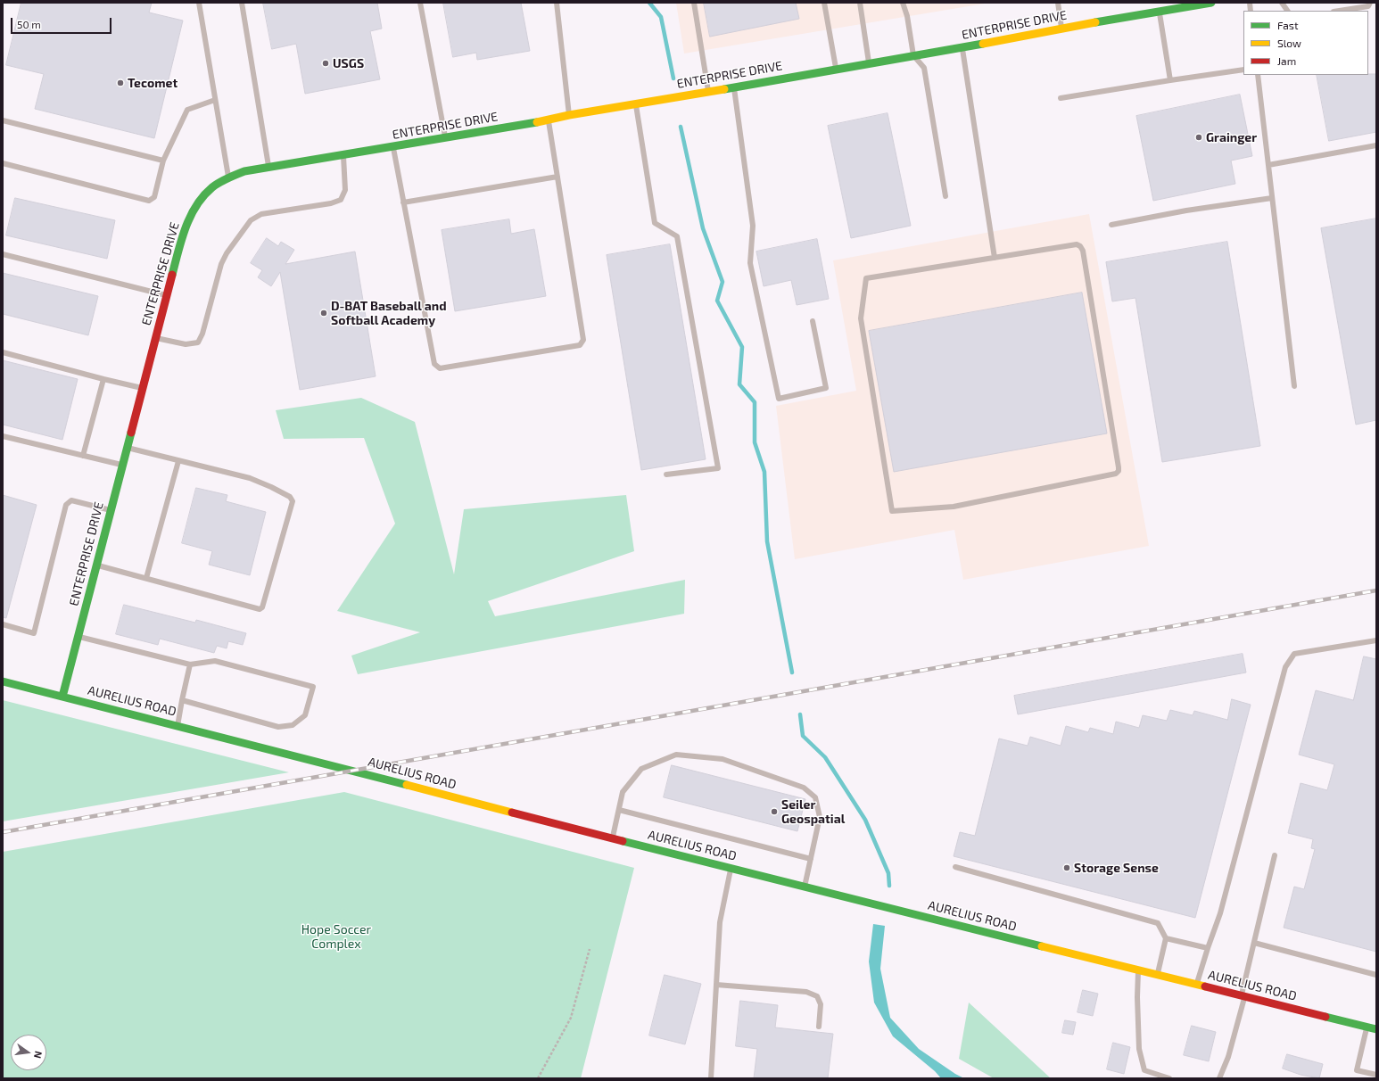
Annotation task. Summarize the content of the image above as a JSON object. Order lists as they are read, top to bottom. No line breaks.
{"streets":{"street":["ENTERPRISE DRIVE","AURELIUS ROAD"]},"crossings":[["ENTERPRISE DRIVE","AURELIUS ROAD"]],"parks":["Hope Soccer Complex"],"places":["USGS","Tecomet","Grainger","D-BAT Baseball and Softball Academy","Seiler Geospatial","Storage Sense"],"legend":["Fast","Slow","Jam"],"scale_bar":"50 m","north":"right"}
